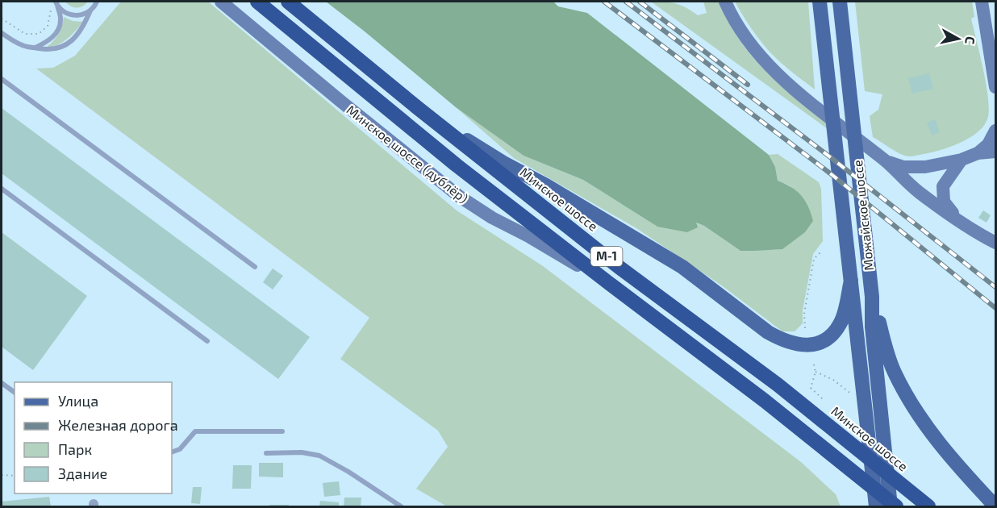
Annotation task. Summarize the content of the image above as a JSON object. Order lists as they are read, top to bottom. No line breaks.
{"streets":{"highway":["Минское шоссе","М-1"],"main road":["Можайское шоссе"],"street":["Минское шоссе (дублёр)"]},"crossings":[["Минское шоссе (дублёр)","М-1"]],"legend":["Улица","Железная дорога","Парк","Здание"],"north":"right"}
